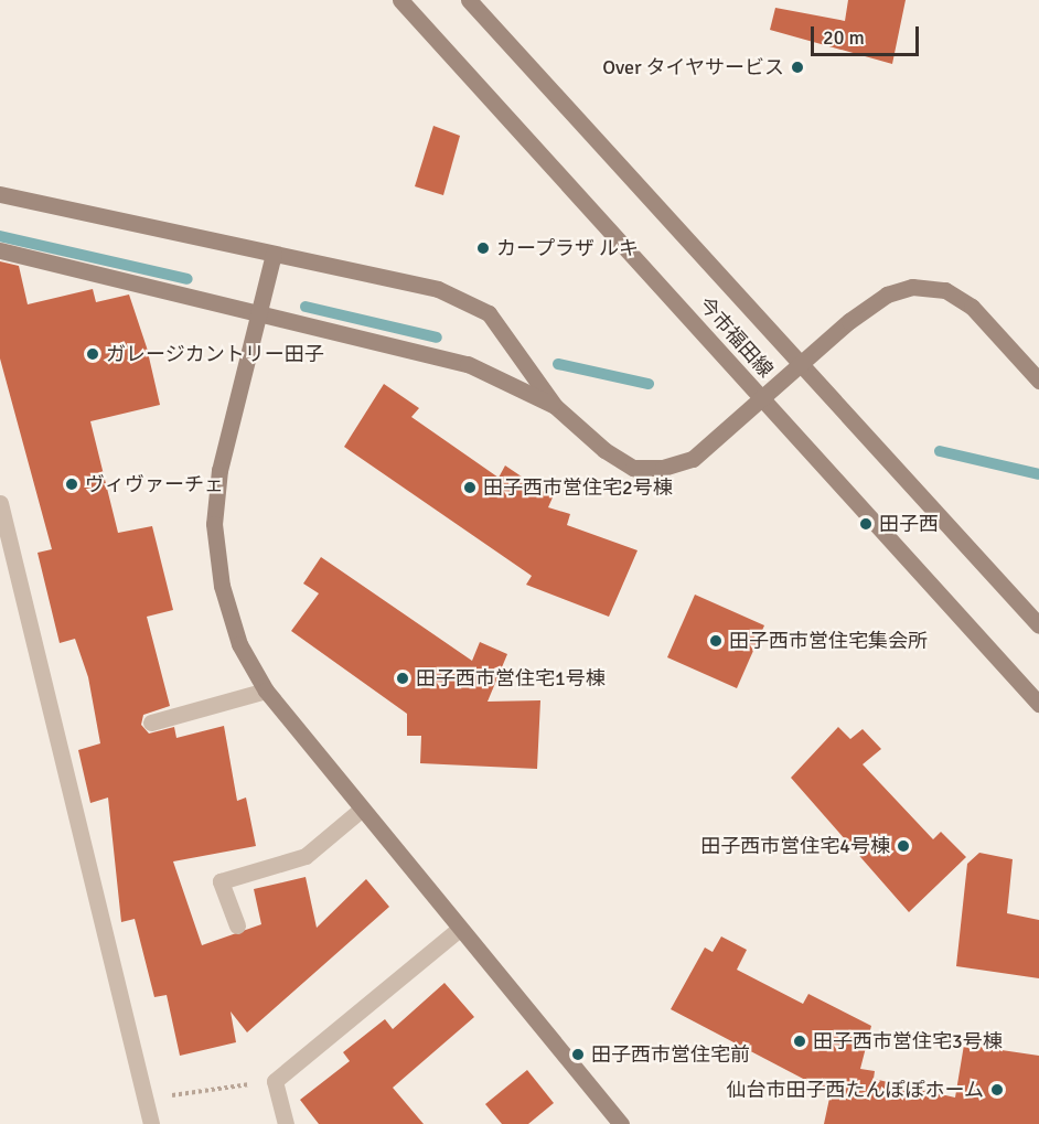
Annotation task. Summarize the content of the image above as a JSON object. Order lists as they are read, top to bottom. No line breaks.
{"streets":{"street":["今市福田線"]},"places":["Over タイヤサービス","カープラザ ルキ","ガレージカントリー田子","ヴィヴァーチェ","田子西市営住宅2号棟","田子西","田子西市営住宅集会所","田子西市営住宅1号棟","田子西市営住宅4号棟","田子西市営住宅3号棟","田子西市営住宅前","仙台市田子西たんぽぽホーム"],"scale_bar":"20 m"}
